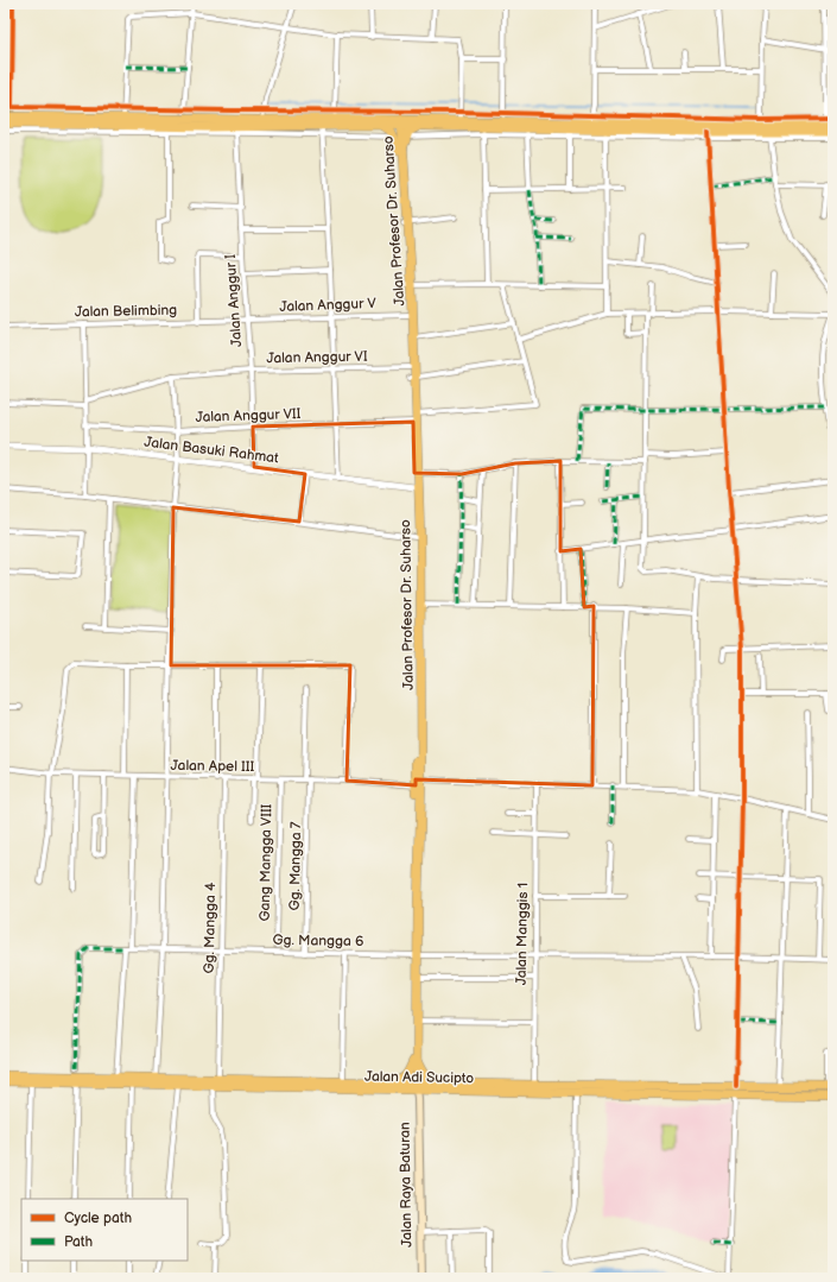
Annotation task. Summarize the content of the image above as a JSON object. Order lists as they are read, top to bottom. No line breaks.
{"streets":{"main road":["Jalan Profesor Dr. Suharso","Jalan Adi Sucipto","Jalan Raya Baturan"],"street":["Jalan Anggur I","Jalan Anggur V","Jalan Belimbing","Jalan Anggur VI","Jalan Anggur VII","Jalan Basuki Rahmat","Jalan Apel III","Gang Mangga VIII","Gg. Mangga 7","Gg. Mangga 4","Jalan Manggis 1","Gg. Mangga 6"]},"crossings":[["Jalan Profesor Dr. Suharso","Jalan Anggur V"],["Jalan Profesor Dr. Suharso","Jalan Anggur VI"],["Jalan Profesor Dr. Suharso","Jalan Anggur VII"],["Jalan Profesor Dr. Suharso","Jalan Basuki Rahmat"],["Jalan Profesor Dr. Suharso","Jalan Apel III"],["Jalan Profesor Dr. Suharso","Gg. Mangga 6"],["Jalan Profesor Dr. Suharso","Jalan Adi Sucipto"],["Jalan Profesor Dr. Suharso","Jalan Raya Baturan"],["Jalan Anggur I","Jalan Anggur V"],["Jalan Anggur I","Jalan Belimbing"],["Jalan Anggur I","Jalan Anggur VI"],["Jalan Anggur I","Jalan Anggur VII"],["Jalan Anggur I","Jalan Basuki Rahmat"],["Jalan Anggur V","Jalan Belimbing"],["Jalan Apel III","Gang Mangga VIII"],["Jalan Apel III","Gg. Mangga 7"],["Jalan Apel III","Gg. Mangga 4"],["Jalan Apel III","Jalan Manggis 1"],["Gg. Mangga 7","Gg. Mangga 6"],["Gg. Mangga 4","Gg. Mangga 6"],["Gg. Mangga 4","Jalan Adi Sucipto"],["Jalan Manggis 1","Gg. Mangga 6"],["Jalan Manggis 1","Jalan Adi Sucipto"],["Jalan Adi Sucipto","Jalan Raya Baturan"]],"legend":["Cycle path","Path"]}
